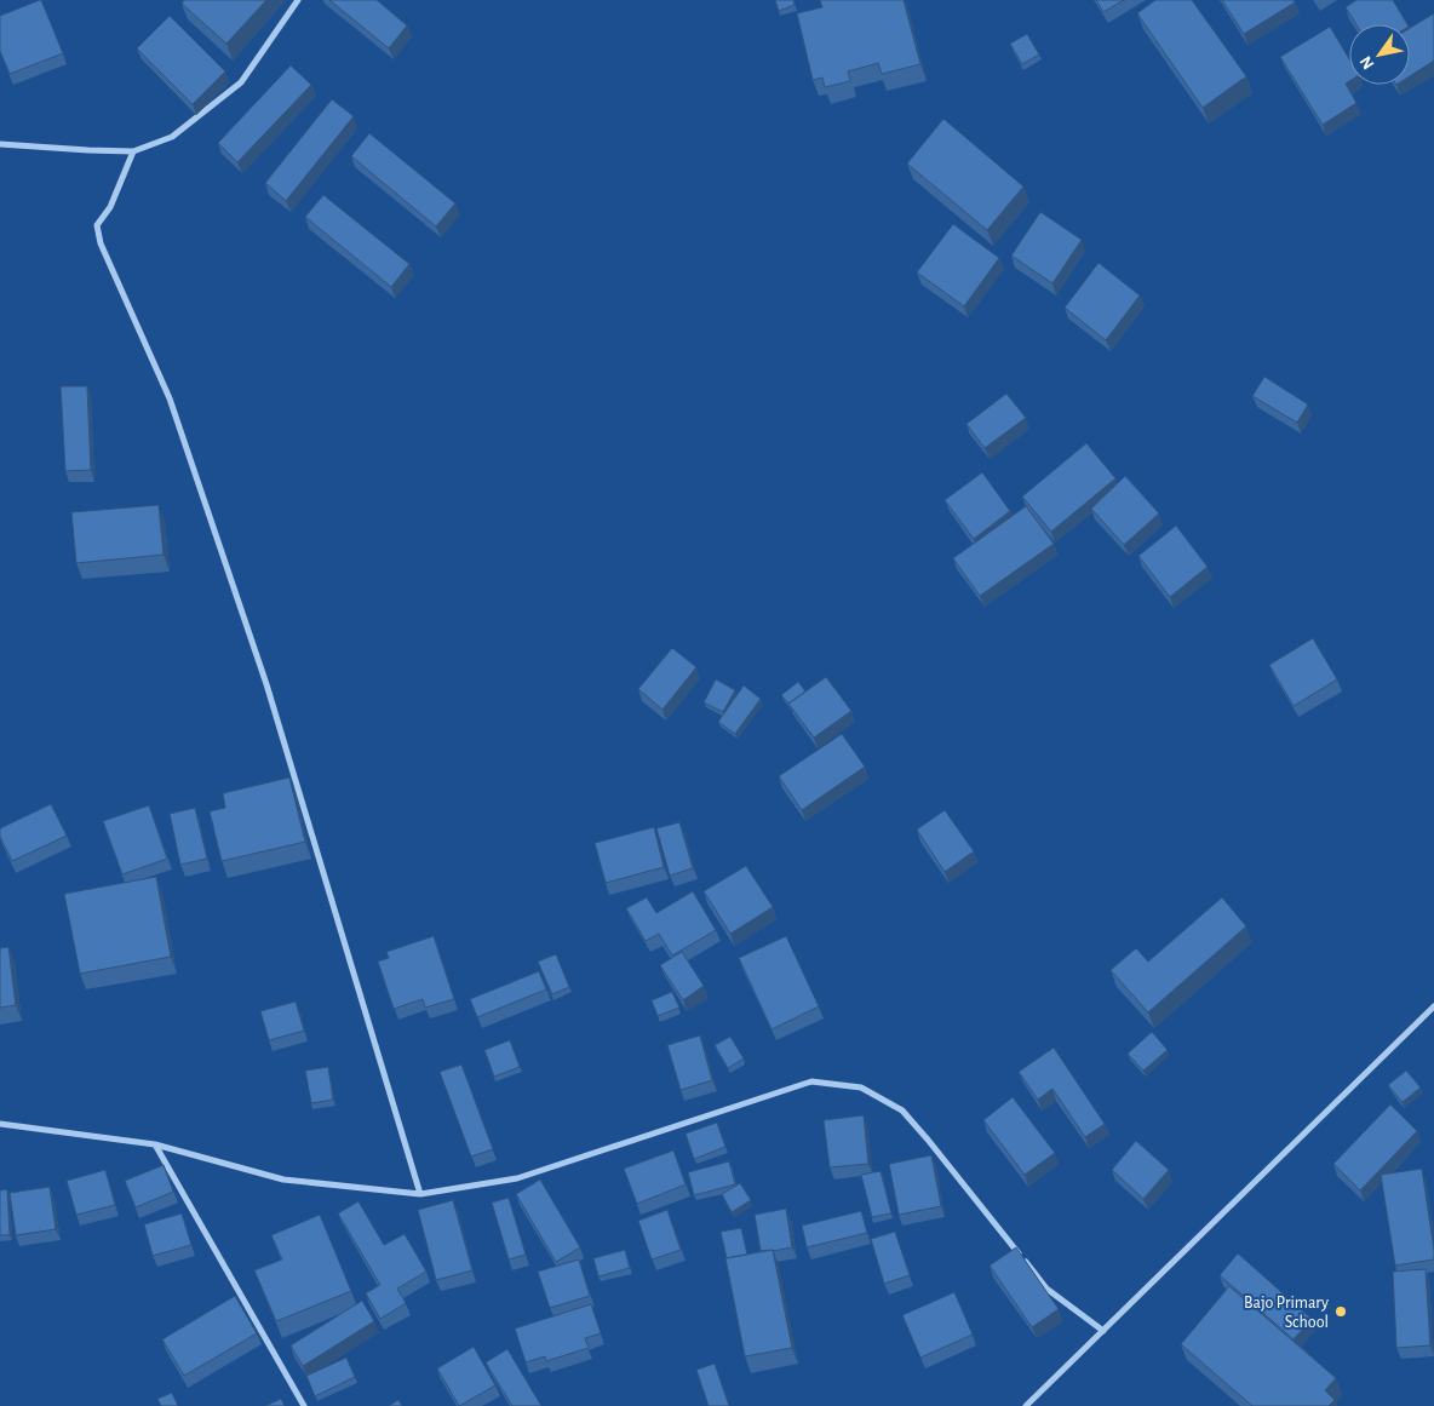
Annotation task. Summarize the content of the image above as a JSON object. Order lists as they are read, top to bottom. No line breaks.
{"places":["Bajo Primary School"],"north":"bottom left"}
